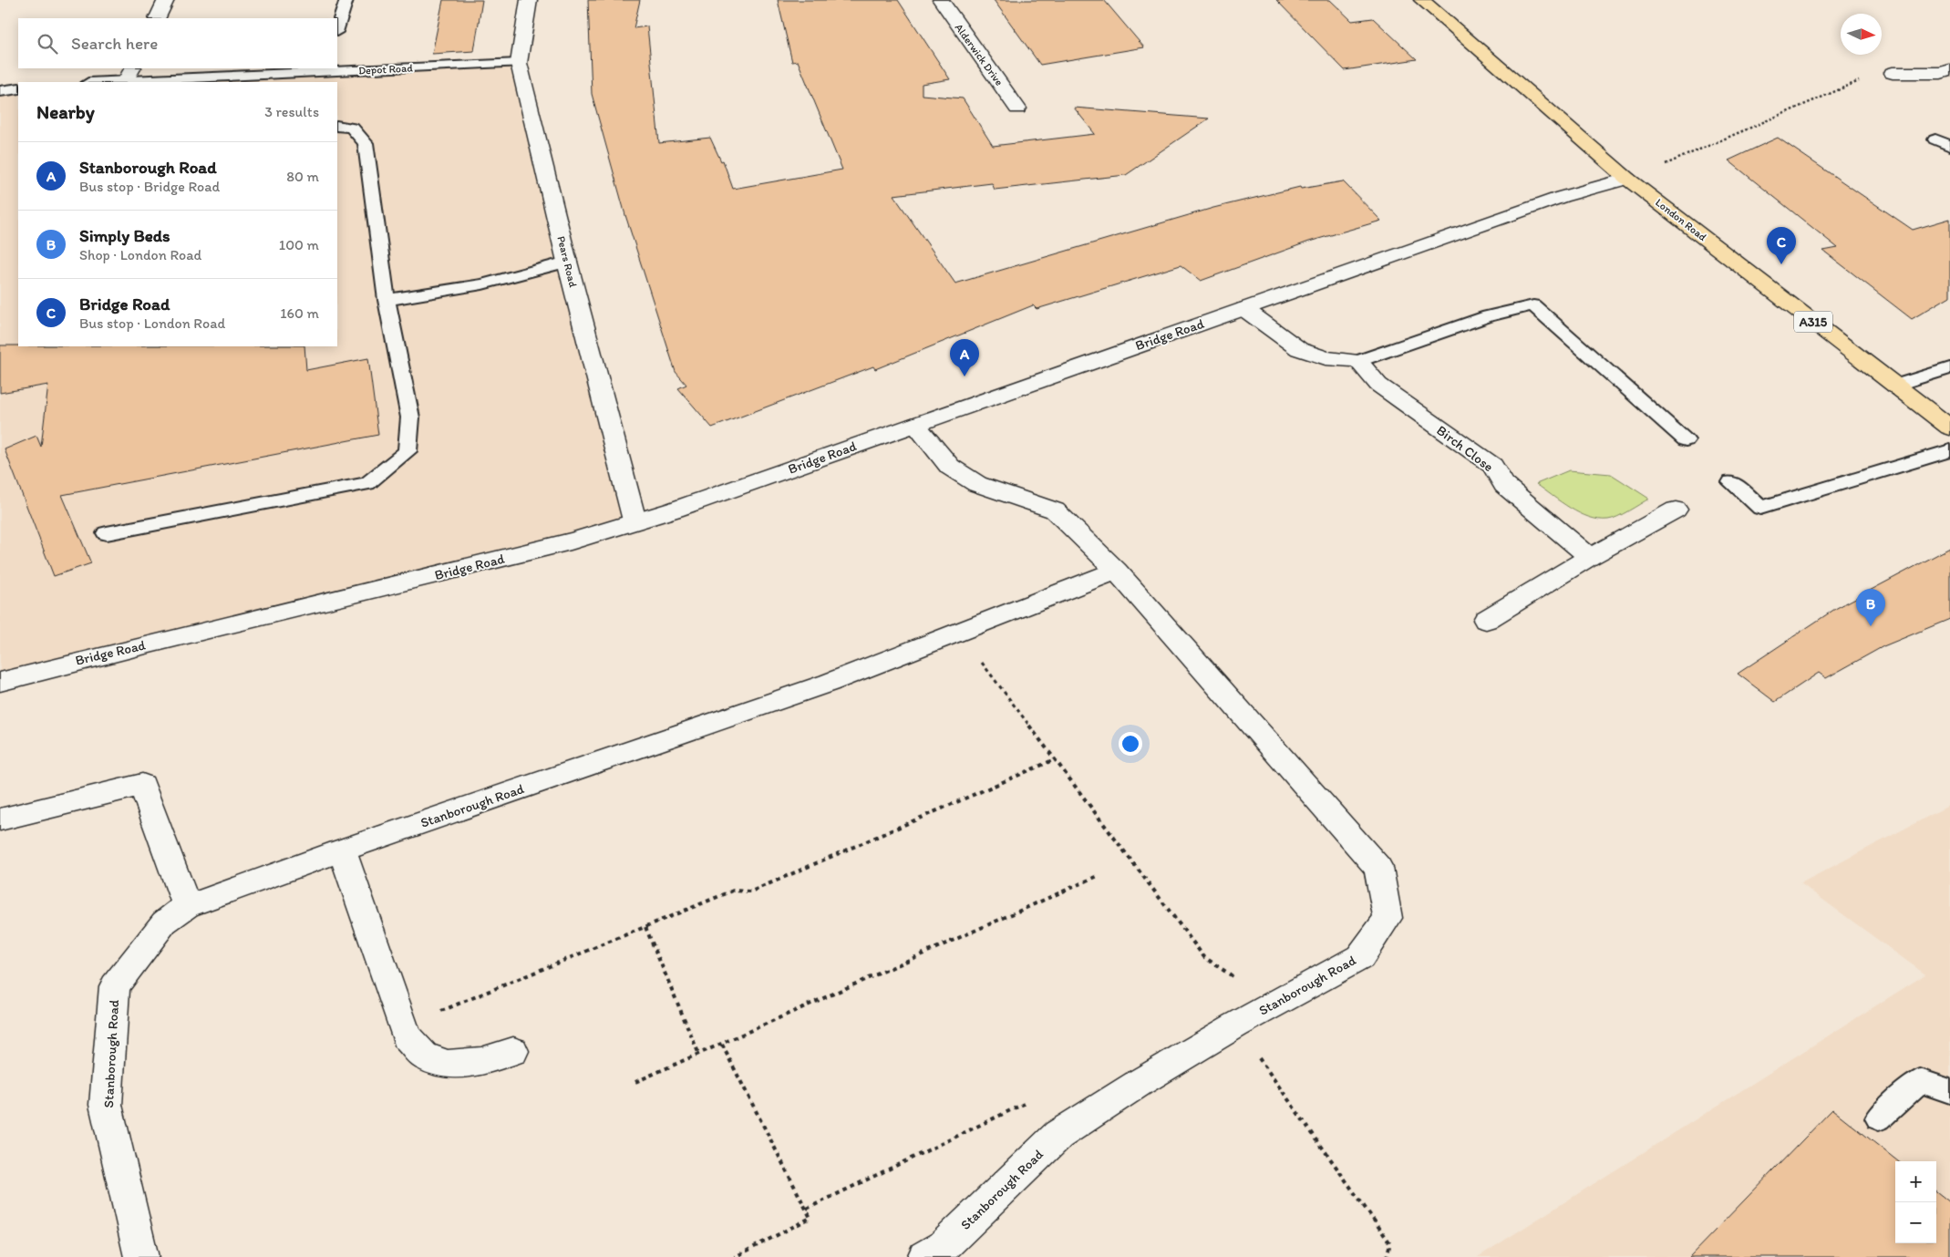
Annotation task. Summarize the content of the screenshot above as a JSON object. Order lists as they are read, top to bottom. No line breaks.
{"streets":{"main road":["London Road","A315"],"street":["Alderwick Drive","Pears Road","Bridge Road","Birch Close","Stanborough Road"],"lane":["Depot Road"]},"crossings":[["Depot Road","Pears Road"],["London Road","Bridge Road"],["Pears Road","Bridge Road"],["Bridge Road","Stanborough Road"]],"north":"right","page":{"search":"Search here","heading":["Nearby","3 results"],"list":[{"mark":"A","name":"Stanborough Road","note":"Bus stop · Bridge Road","value":"80 m"},{"mark":"B","name":"Simply Beds","note":"Shop · London Road","value":"100 m"},{"mark":"C","name":"Bridge Road","note":"Bus stop · London Road","value":"160 m"}],"pins":["C","A","B"],"map_buttons":["+","−"]}}
